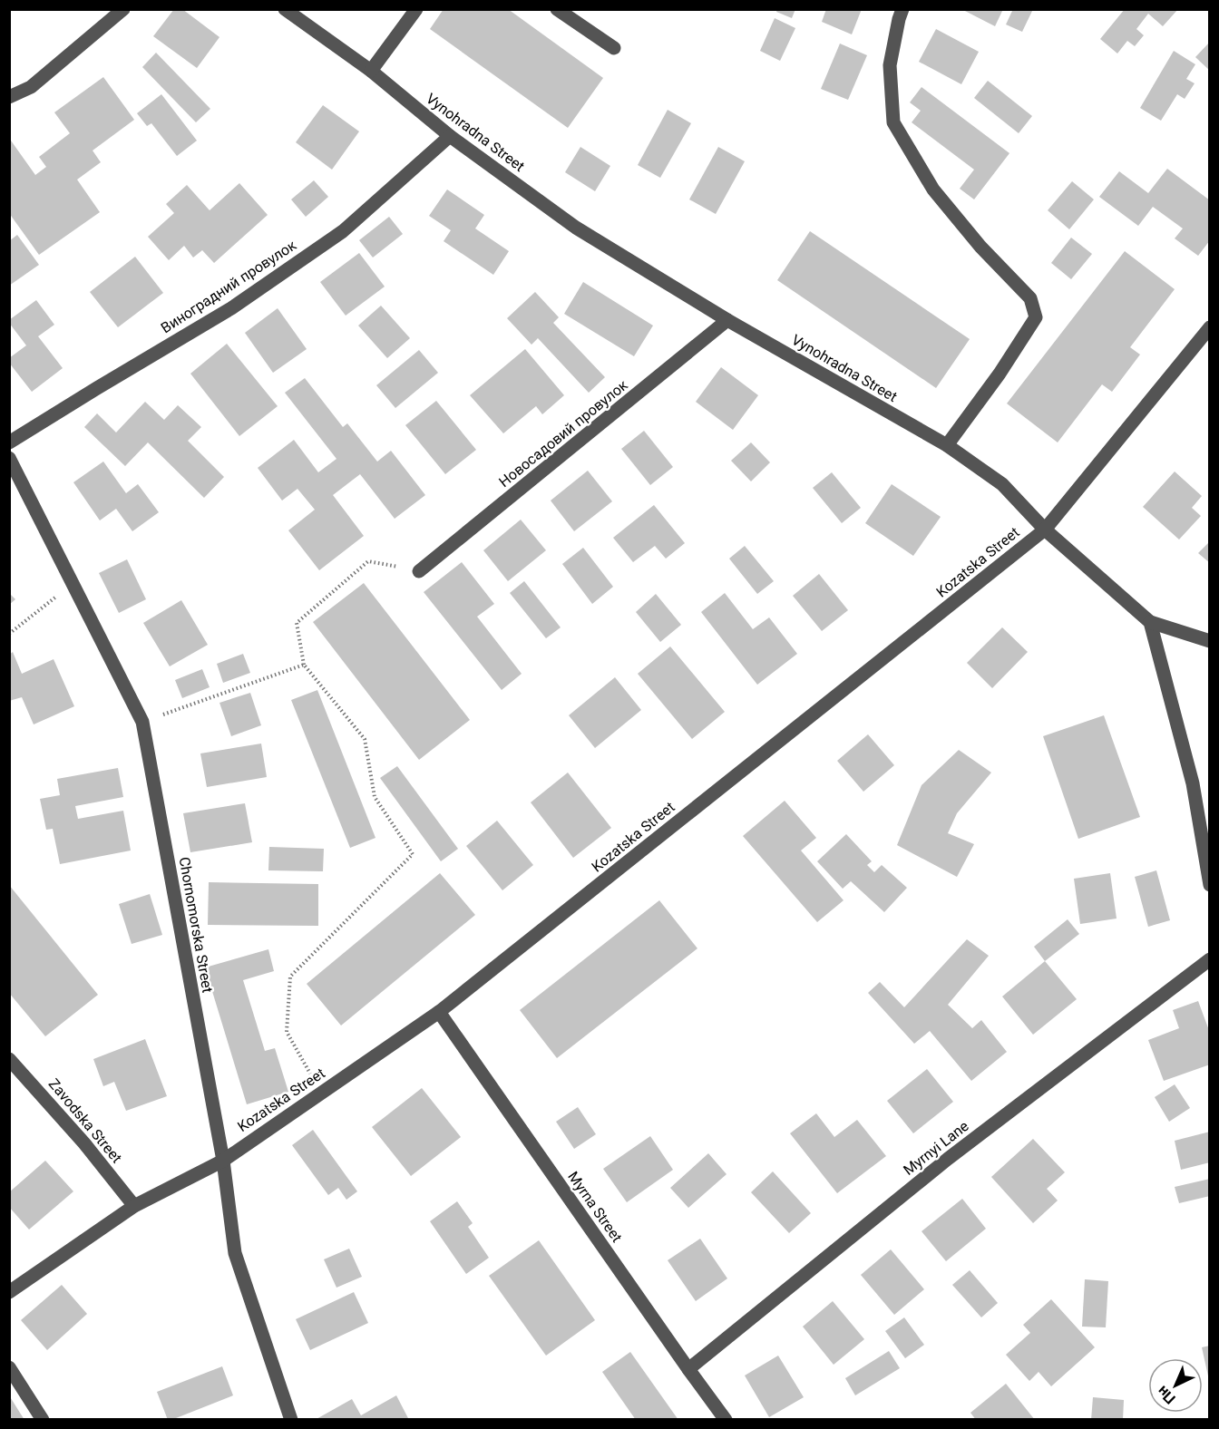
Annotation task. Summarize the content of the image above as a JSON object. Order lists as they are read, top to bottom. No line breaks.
{"streets":{"street":["Vynohradna Street","Виноградний провулок","Новосадовий провулок","Kozatska Street","Chornomorska Street","Zavodska Street","Myrnyi Lane","Myrna Street"]},"crossings":[["Vynohradna Street","Виноградний провулок"],["Vynohradna Street","Новосадовий провулок"],["Vynohradna Street","Kozatska Street"],["Kozatska Street","Chornomorska Street"],["Kozatska Street","Zavodska Street"],["Kozatska Street","Myrna Street"],["Myrnyi Lane","Myrna Street"]],"north":"bottom left"}
